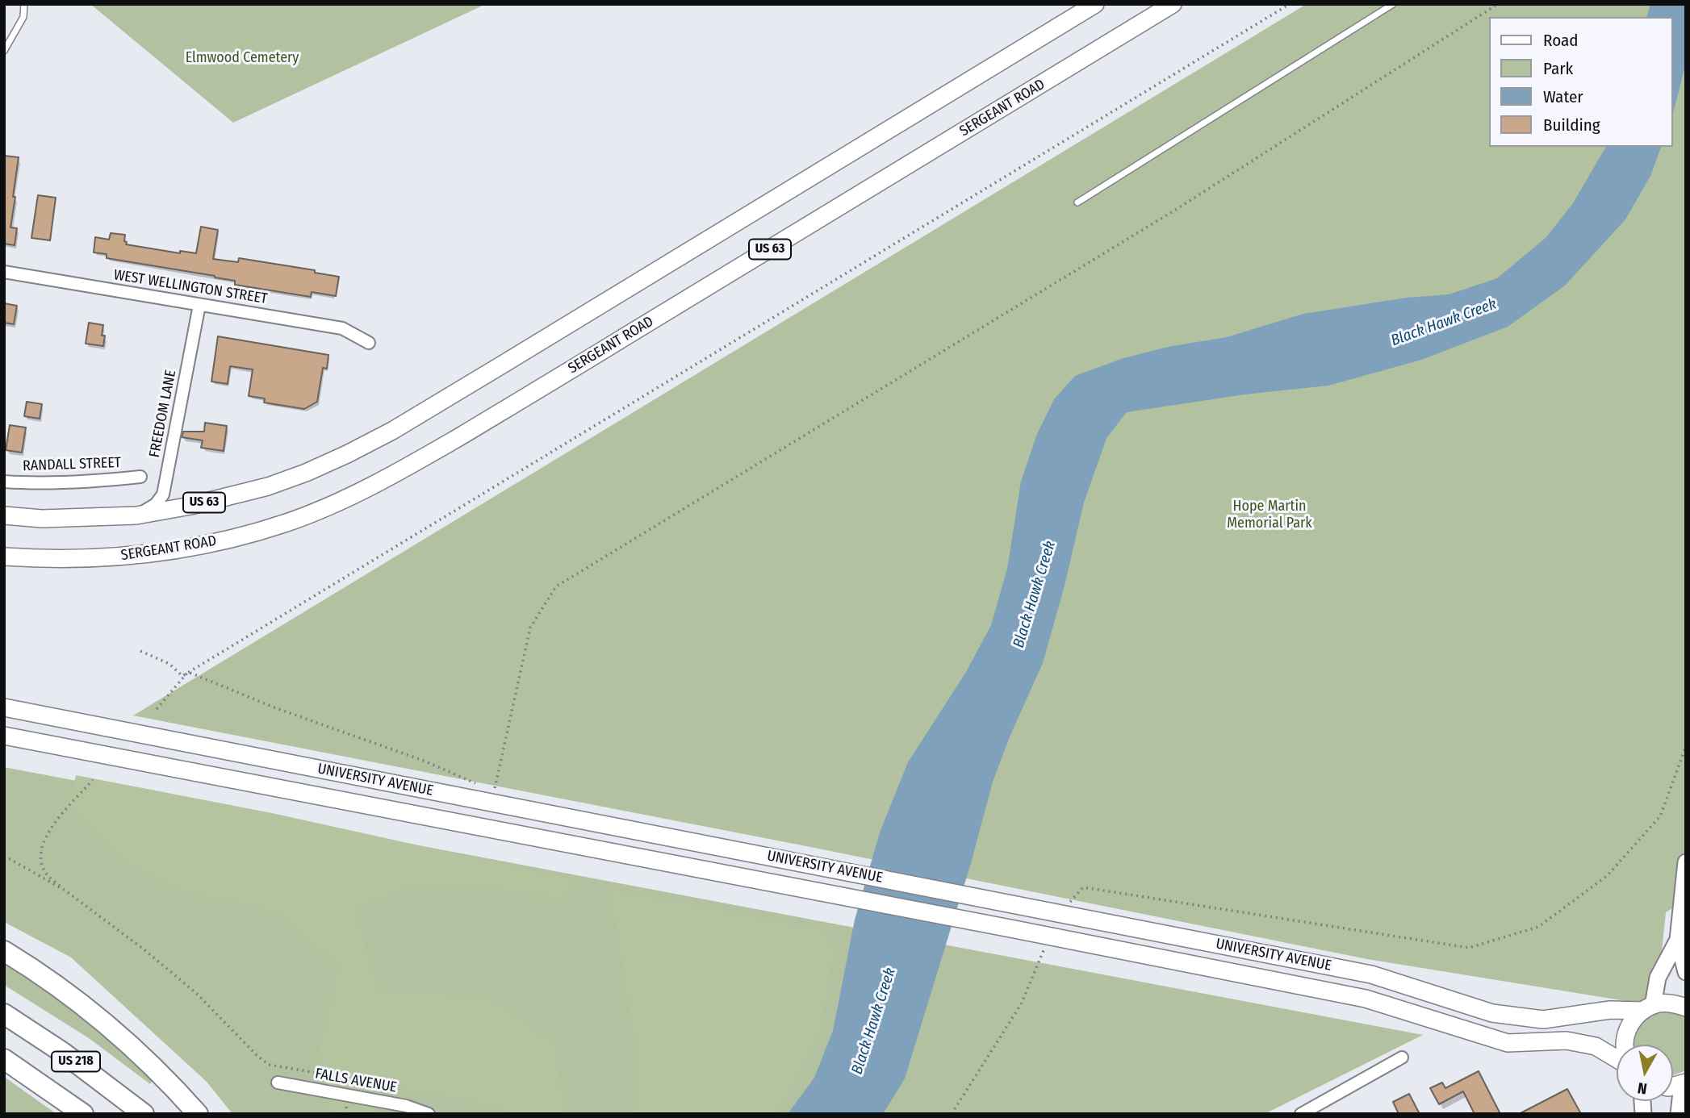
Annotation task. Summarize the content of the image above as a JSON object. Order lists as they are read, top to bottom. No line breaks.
{"streets":{"highway":["US 218"],"main road":["SERGEANT ROAD","US 63","UNIVERSITY AVENUE"],"street":["WEST WELLINGTON STREET","FREEDOM LANE","RANDALL STREET","FALLS AVENUE"]},"crossings":[["US 63","FREEDOM LANE"],["WEST WELLINGTON STREET","FREEDOM LANE"]],"water":["Black Hawk Creek"],"parks":["Elmwood Cemetery","Hope Martin Memorial Park"],"legend":["Road","Park","Water","Building"],"north":"bottom"}
